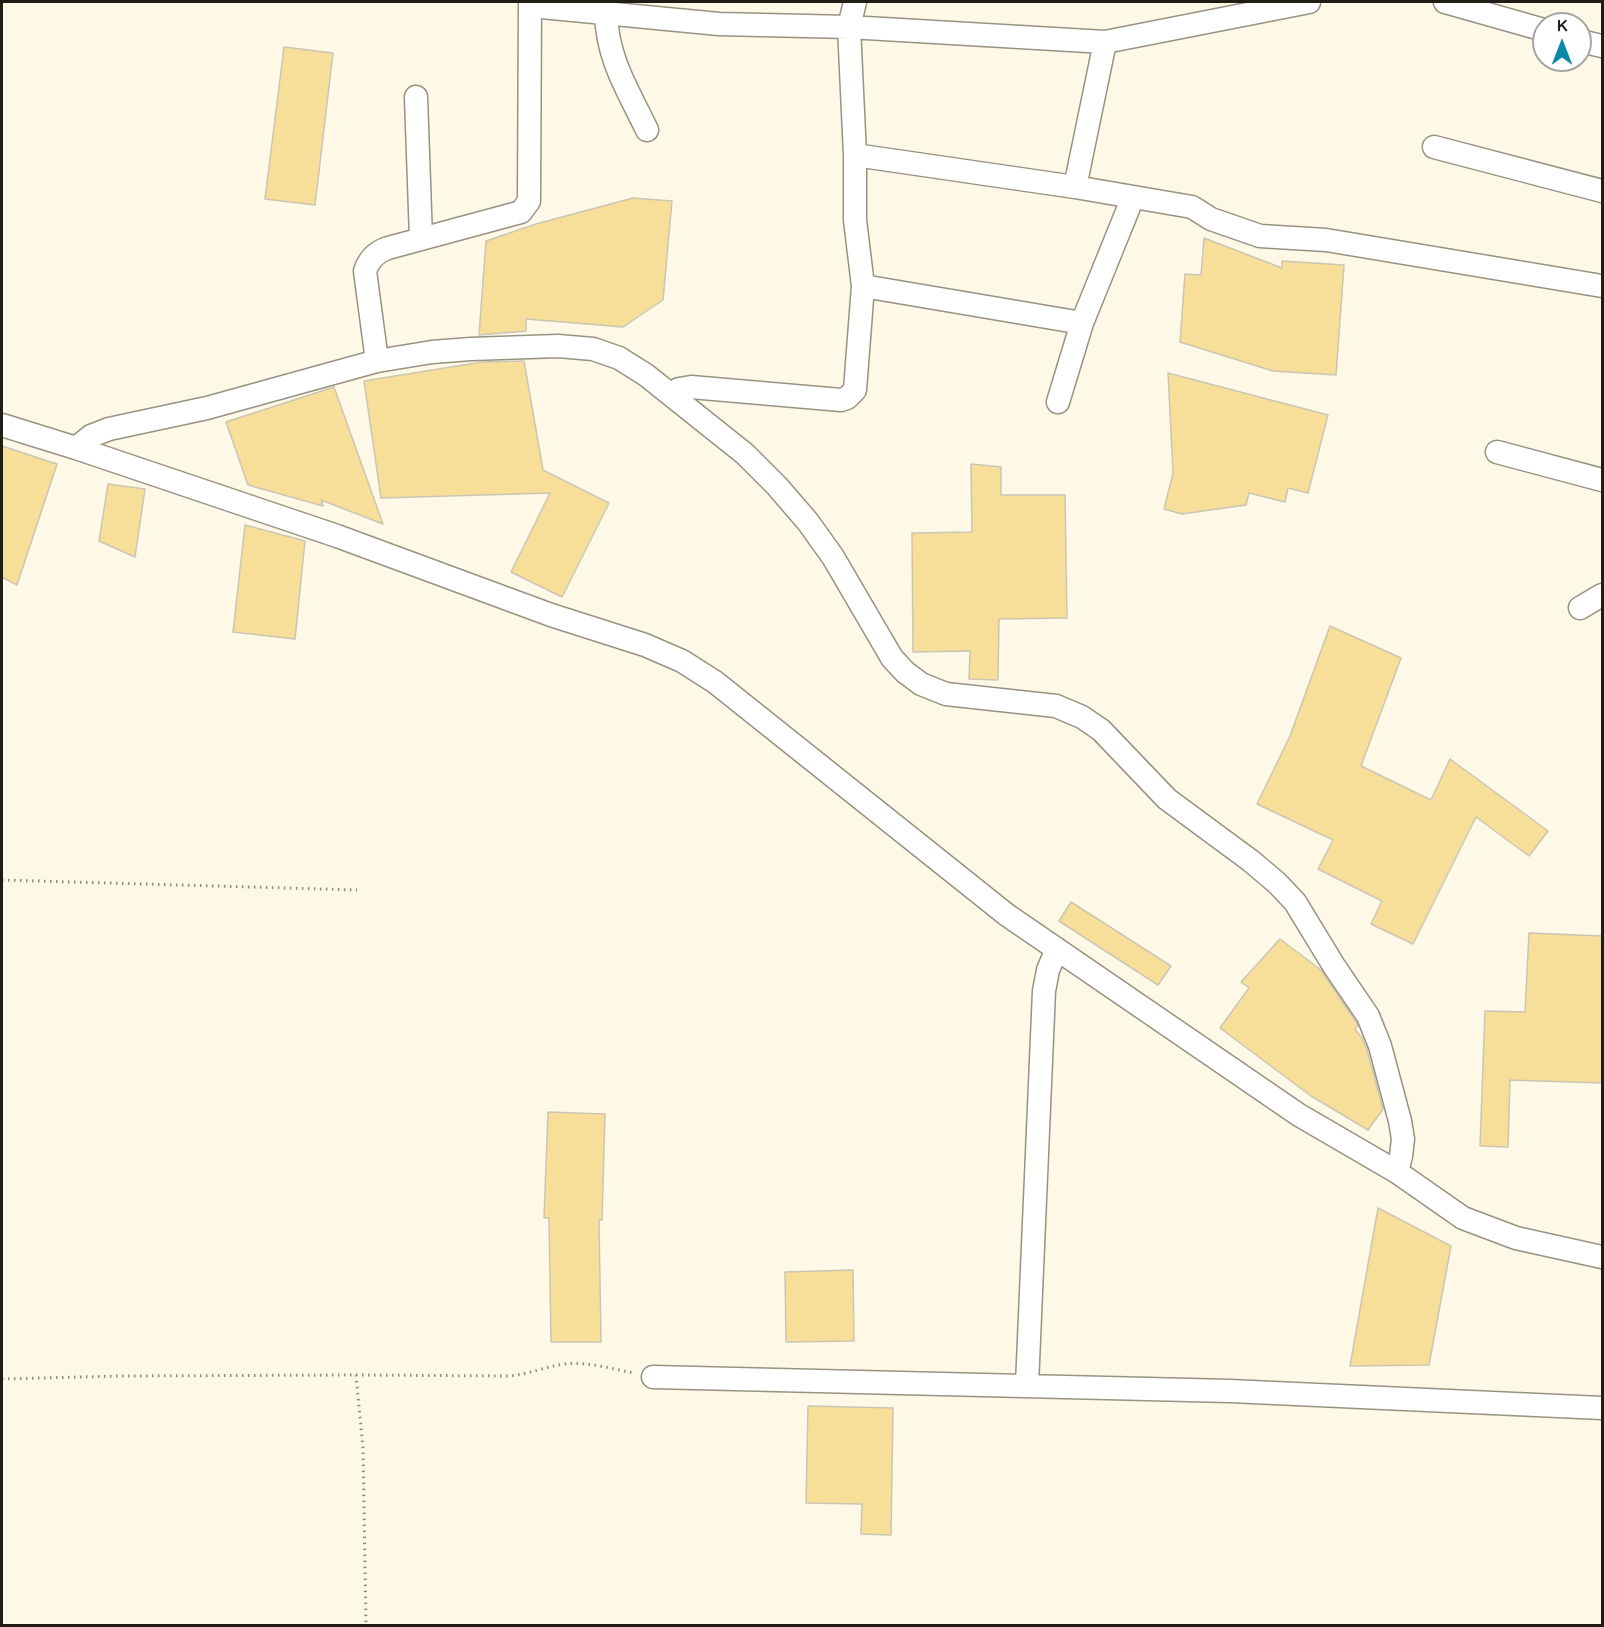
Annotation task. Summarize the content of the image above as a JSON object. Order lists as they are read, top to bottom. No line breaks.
{"north":"top"}
